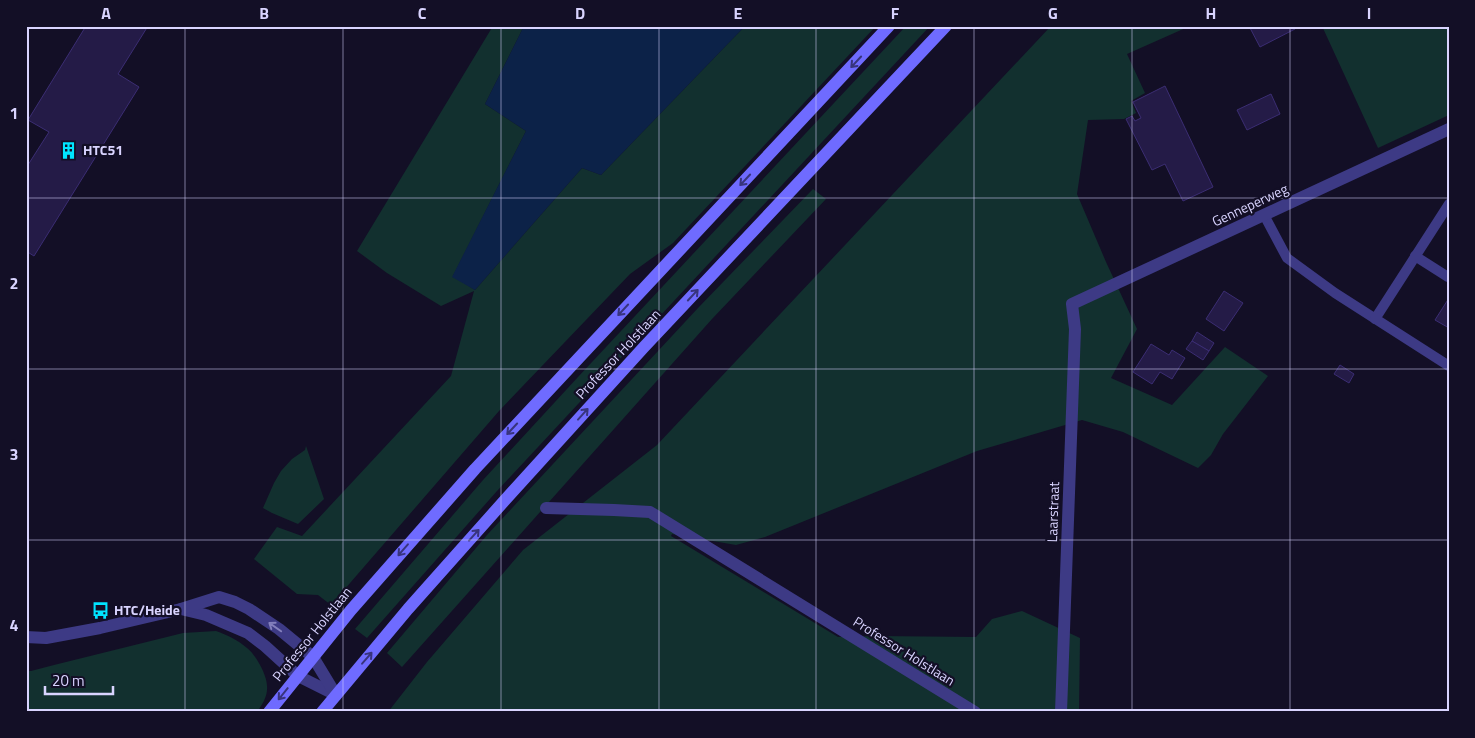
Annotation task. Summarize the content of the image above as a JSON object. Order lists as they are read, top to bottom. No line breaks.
{"streets":{"main road":["Professor Holstlaan"],"street":["Genneperweg","Laarstraat"]},"crossings":[["Genneperweg","Laarstraat"]],"places":{"building":["HTC51"],"bus stop":["HTC/Heide"]},"scale_bar":"20 m","grid":{"columns":["A","B","C","D","E","F","G","H","I"],"rows":["1","2","3","4"]}}
